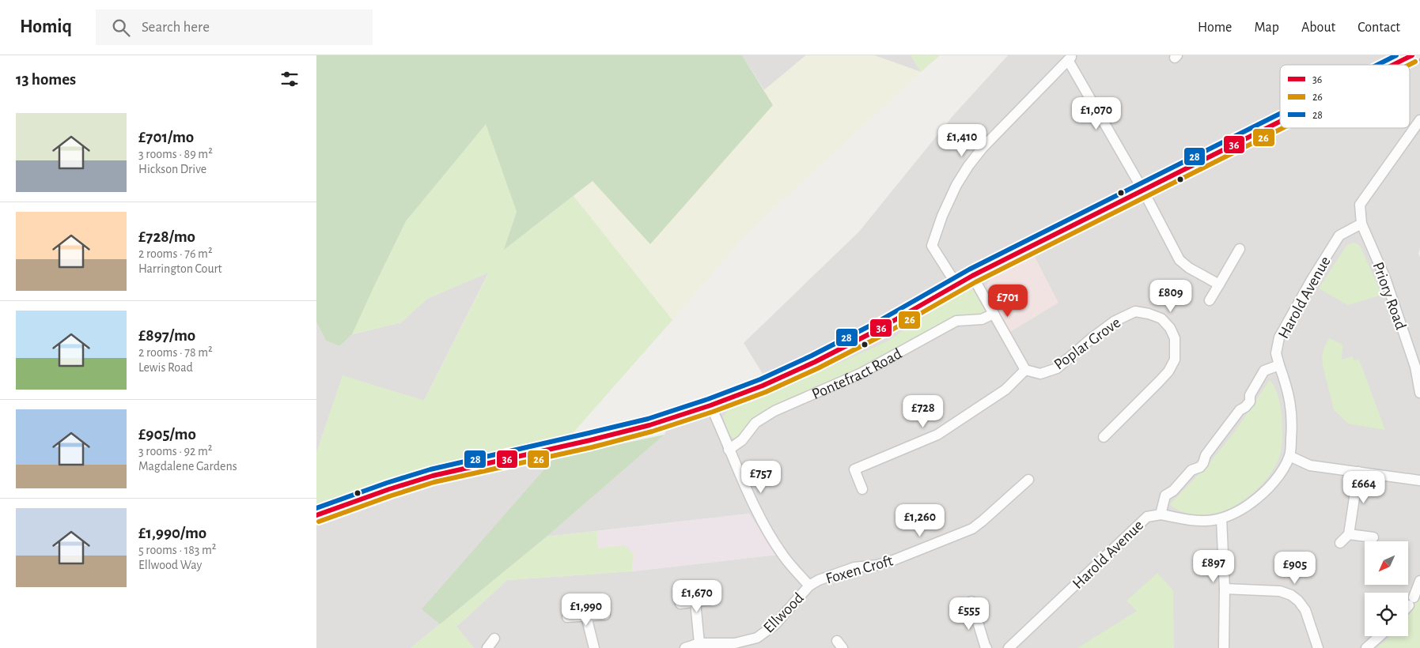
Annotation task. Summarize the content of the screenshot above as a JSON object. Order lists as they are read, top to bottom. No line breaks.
{"streets":{"highway":["Pontefract Road"],"street":["Priory Road","Harold Avenue","Poplar Grove","Foxen Croft","Ellwood"]},"crossings":[["Priory Road","Harold Avenue"],["Foxen Croft","Ellwood"]],"lines":["transit line 36","transit line 28","transit line 26"],"legend":["36","26","28"],"north":"bottom left","page":{"header":"Homiq","search":"Search here","nav":["Home","Map","About","Contact"],"heading":"13 homes","price":["£1,070","£1,410","£809","£701","£728","£757","£664","£1,260","£897","£905","£1,670","£1,990","£555"],"list":[{"name":"£701/mo","note":"3 rooms · 89 m² · Hickson Drive"},{"name":"£728/mo","note":"2 rooms · 76 m² · Harrington Court"},{"name":"£897/mo","note":"2 rooms · 78 m² · Lewis Road"},{"name":"£905/mo","note":"3 rooms · 92 m² · Magdalene Gardens"},{"name":"£1,990/mo","note":"5 rooms · 183 m² · Ellwood Way"}]}}
